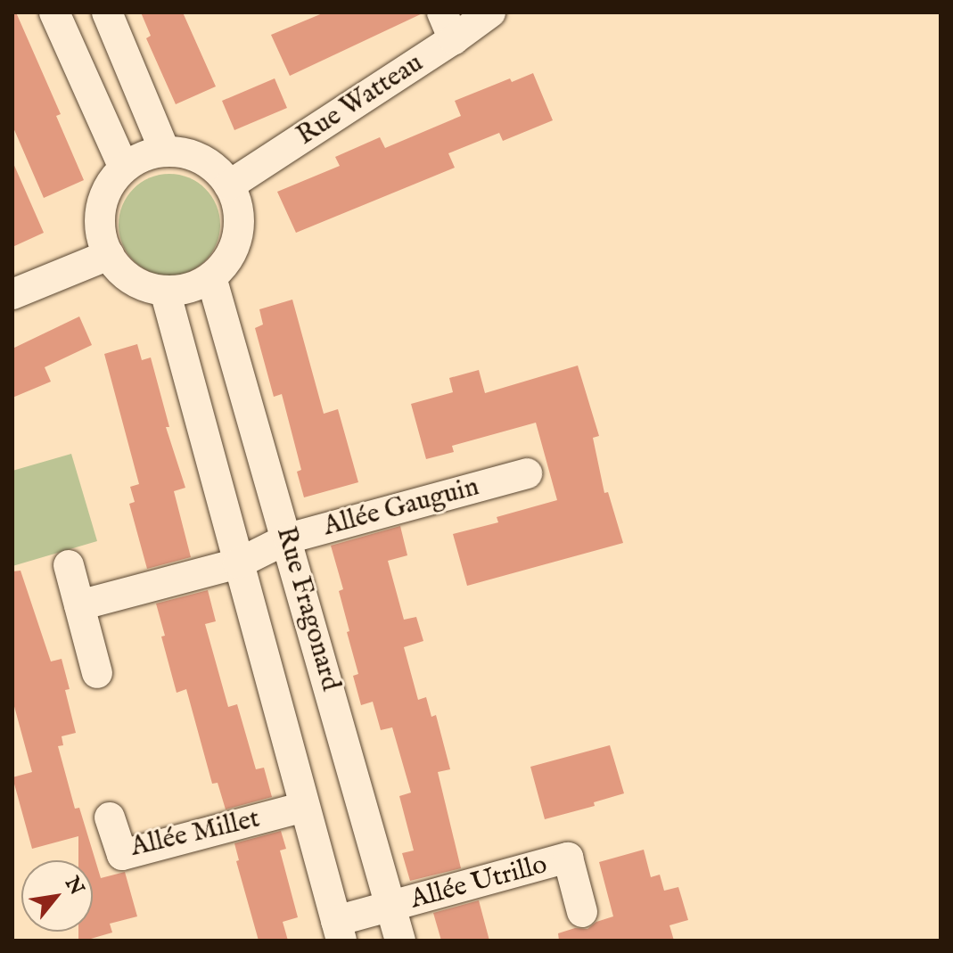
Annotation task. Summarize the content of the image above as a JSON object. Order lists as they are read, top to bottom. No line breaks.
{"streets":{"street":["Rue Watteau","Allée Gauguin","Rue Fragonard","Allée Millet","Allée Utrillo"]},"crossings":[["Rue Watteau","Rue Fragonard"],["Allée Gauguin","Rue Fragonard"],["Rue Fragonard","Allée Millet"],["Rue Fragonard","Allée Utrillo"]],"north":"top right"}
